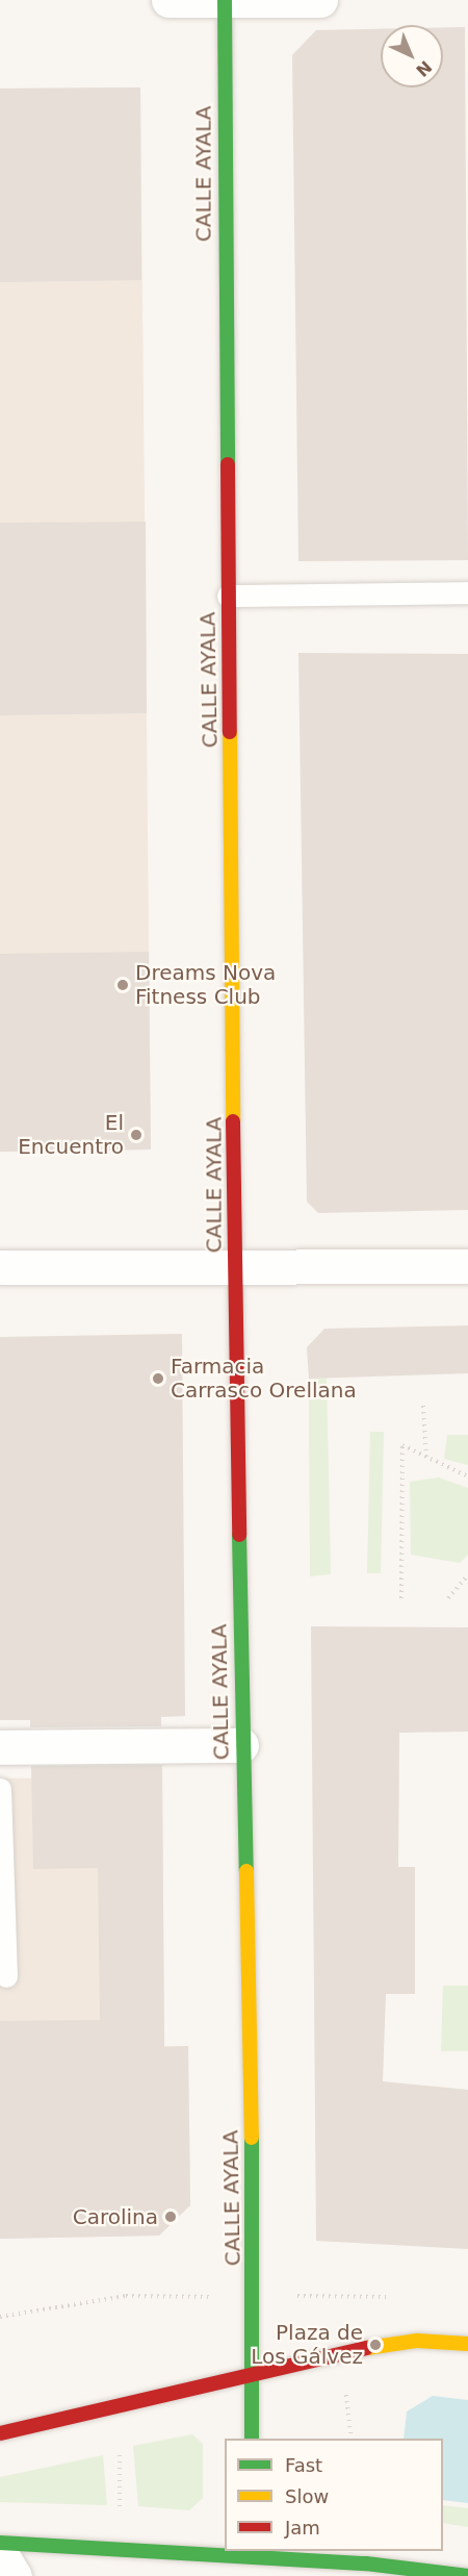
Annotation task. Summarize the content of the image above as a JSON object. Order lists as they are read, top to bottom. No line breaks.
{"streets":{"main road":["CALLE AYALA"]},"places":["Dreams Nova Fitness Club","El Encuentro","Farmacia Carrasco Orellana","Carolina","Plaza de Los Gálvez"],"legend":["Fast","Slow","Jam"],"north":"bottom right"}
